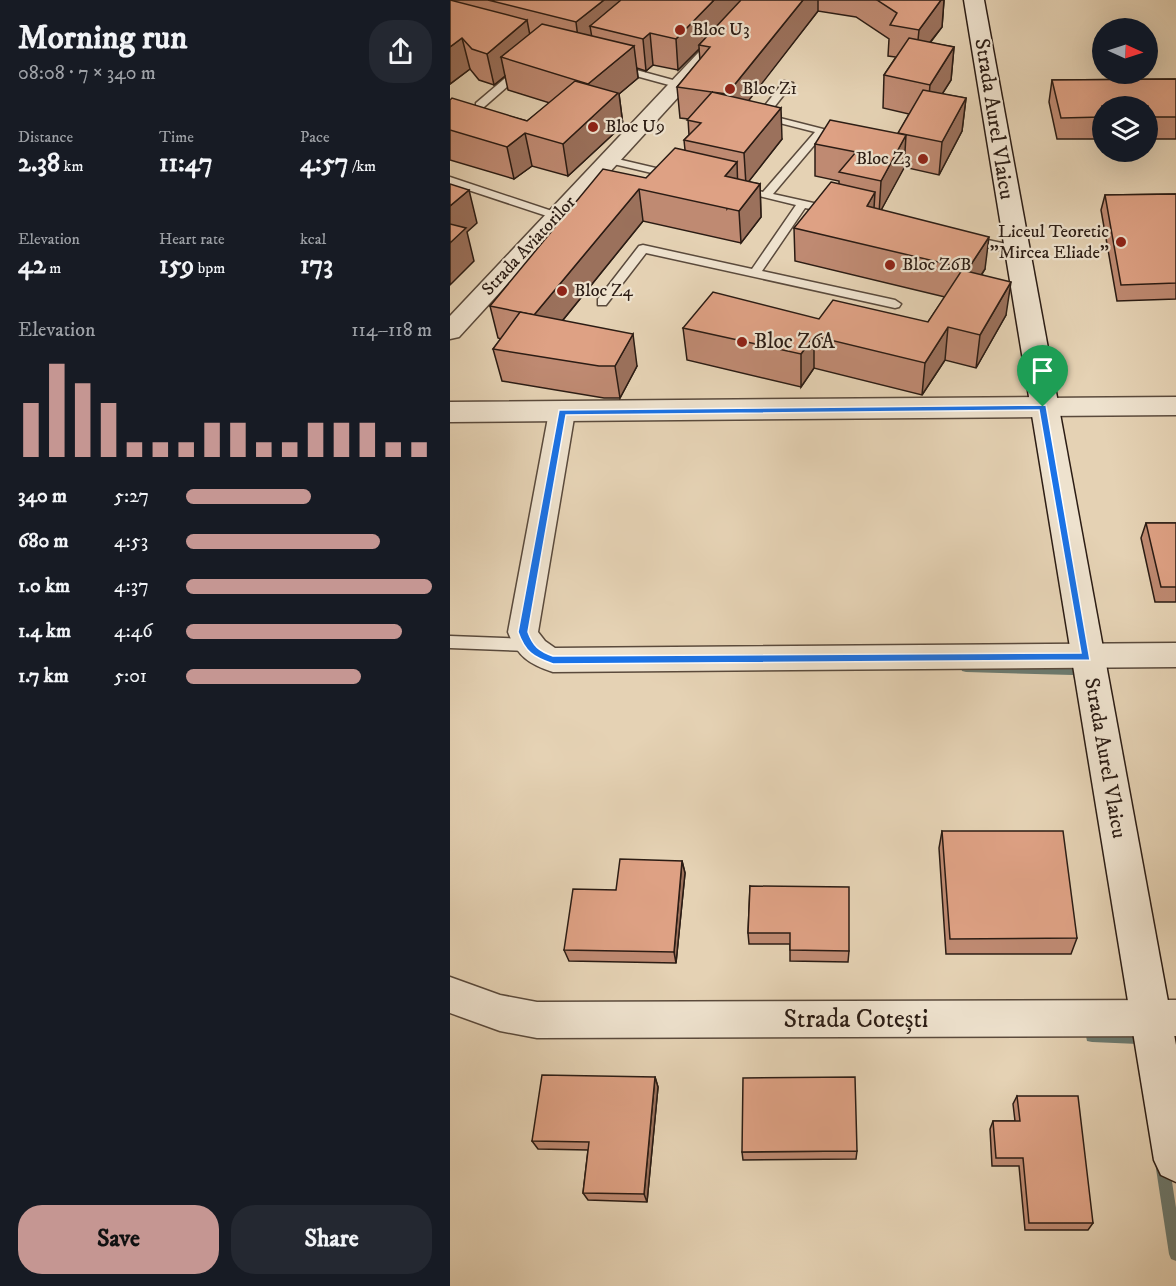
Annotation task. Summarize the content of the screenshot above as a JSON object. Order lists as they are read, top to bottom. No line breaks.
{"streets":{"main road":["Strada Aurel Vlaicu"],"street":["Strada Aviatorilor","Strada Cotești"]},"crossings":[["Strada Aurel Vlaicu","Strada Cotești"]],"places":["Bloc U3","Bloc Z1","Bloc U9","Bloc Z3","Liceul Teoretic \"Mircea Eliade\"","Bloc Z6B","Bloc Z4","Bloc Z6A"],"north":"right","page":{"heading":["Morning run","08:08 · 7 × 340 m"],"stats":[["Distance","2.38 km"],["Time","11:47"],["Pace","4:57 /km"],["Elevation","42 m"],["Heart rate","159 bpm"],["kcal","173"]],"chart":["Elevation","114–118 m"],"list":[{"name":"340 m","note":"5:27"},{"name":"680 m","note":"4:53"},{"name":"1.0 km","note":"4:37"},{"name":"1.4 km","note":"4:46"},{"name":"1.7 km","note":"5:01"}],"buttons":["Save","Share"]}}
